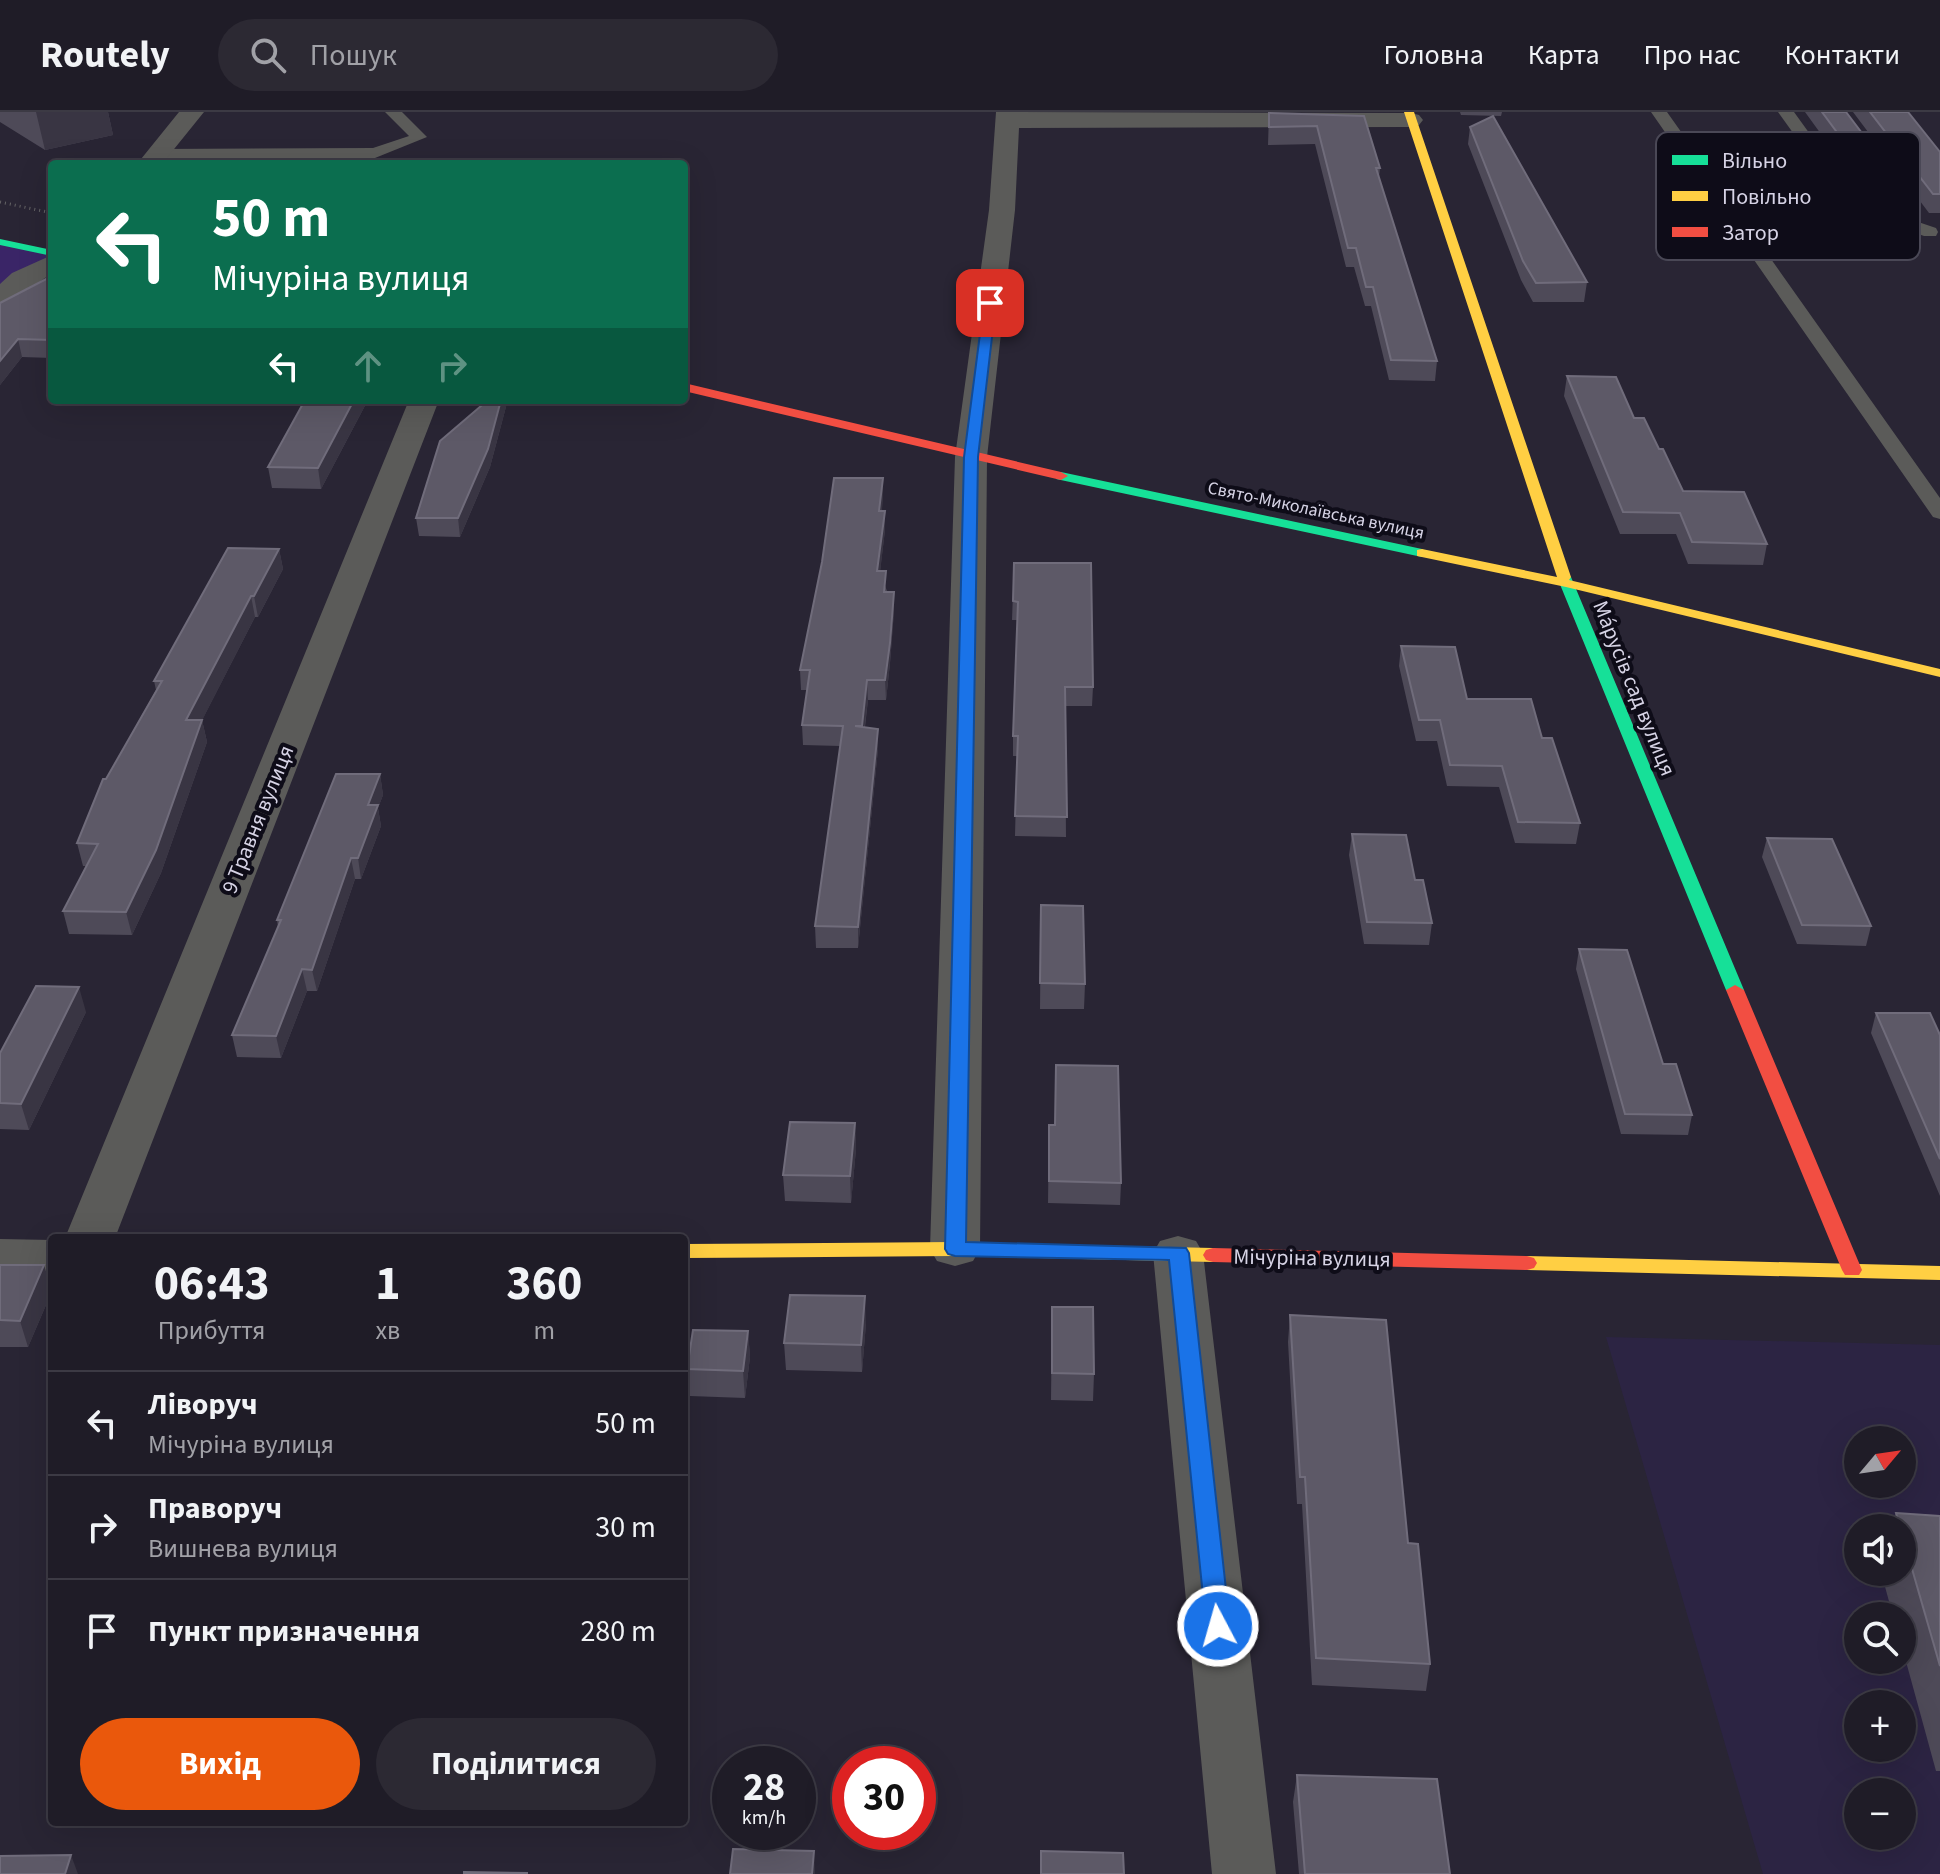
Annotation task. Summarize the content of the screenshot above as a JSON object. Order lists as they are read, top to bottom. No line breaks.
{"streets":{"street":["Свято-Миколаївська вулиця","Мáрусів сад вулиця","9 Травня вулиця","Мічуріна вулиця"]},"crossings":[["Свято-Миколаївська вулиця","Мáрусів сад вулиця"],["Мáрусів сад вулиця","Мічуріна вулиця"]],"legend":["Вільно","Повільно","Затор"],"north":"top right","page":{"header":"Routely","search":"Пошук","nav":["Головна","Карта","Про нас","Контакти"],"turn":["50 m","Мічуріна вулиця"],"eta":["06:43","Прибуття","1","хв","360","m"],"list":[{"name":"Ліворуч","note":"Мічуріна вулиця","value":"50 m"},{"name":"Праворуч","note":"Вишнева вулиця","value":"30 m"},{"name":"Пункт призначення","value":"280 m"}],"map_buttons":["+","−"],"buttons":["Вихід","Поділитися"],"speed":"28 km/h","limit":"30"}}
